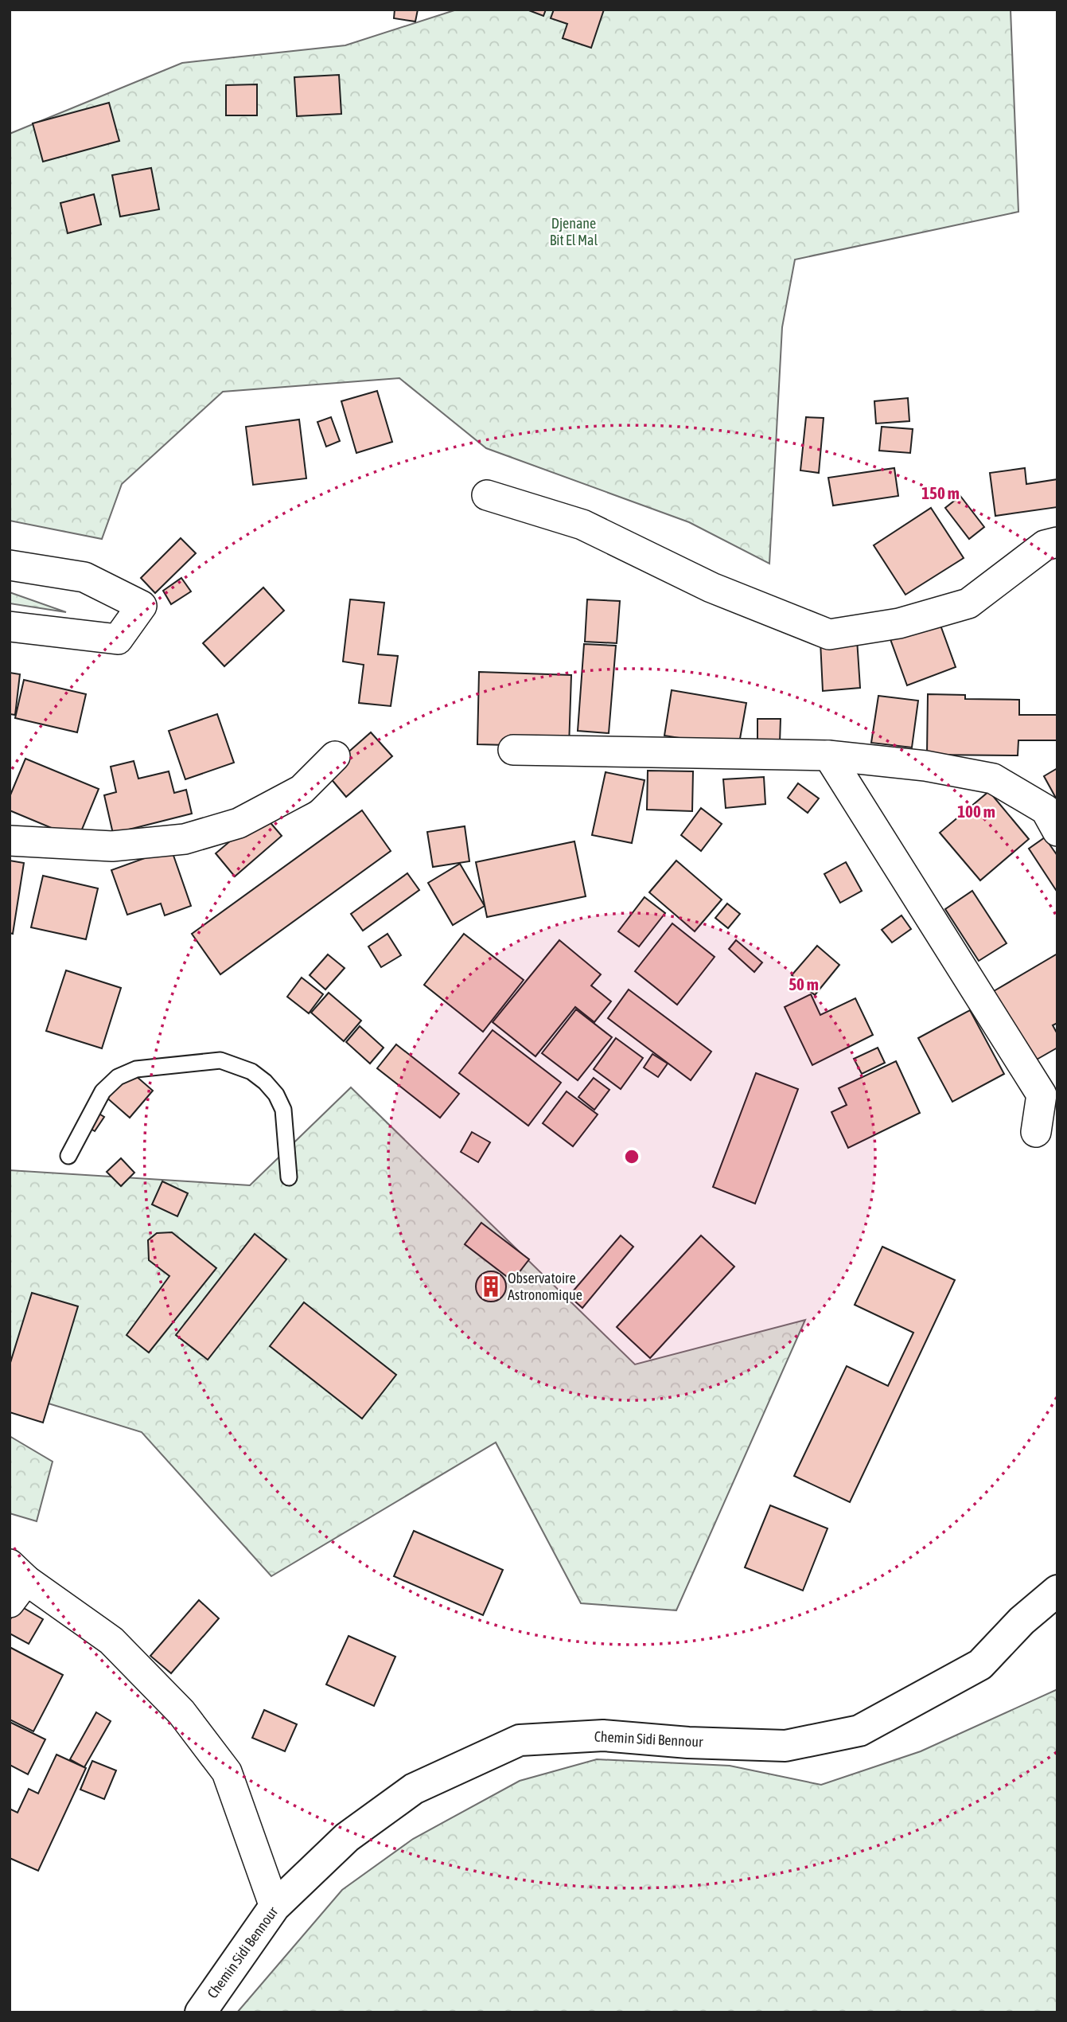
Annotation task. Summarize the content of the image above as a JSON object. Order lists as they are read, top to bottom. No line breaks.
{"streets":{"street":["Chemin Sidi Bennour"]},"parks":["Djenane Bit El Mal"],"places":{"building":["Observatoire Astronomique"]},"rings":["150 m","100 m","50 m"]}
